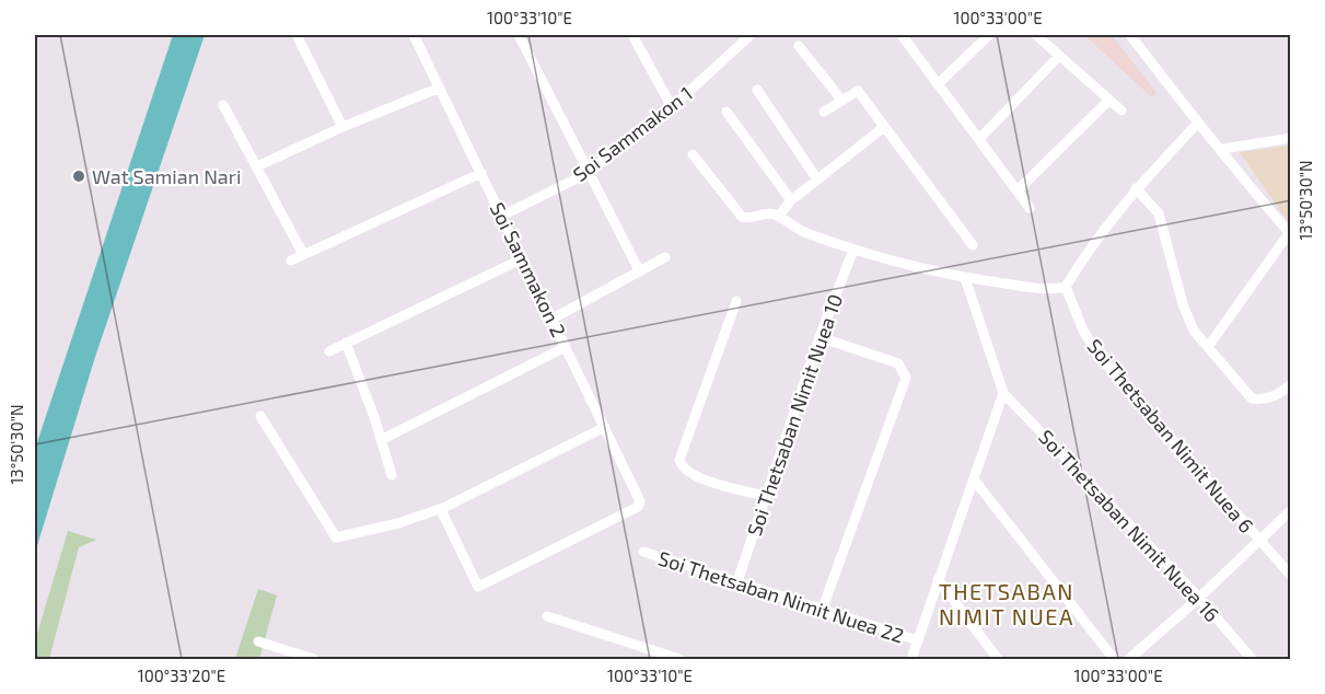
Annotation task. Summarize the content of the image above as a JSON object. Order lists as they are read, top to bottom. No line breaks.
{"streets":{"street":["Soi Sammakon 1","Soi Sammakon 2","Soi Thetsaban Nimit Nuea 10","Soi Thetsaban Nimit Nuea 6","Soi Thetsaban Nimit Nuea 16","Soi Thetsaban Nimit Nuea 22"]},"crossings":[["Soi Sammakon 1","Soi Sammakon 2"],["Soi Thetsaban Nimit Nuea 10","Soi Thetsaban Nimit Nuea 22"]],"districts":["THETSABAN NIMIT NUEA"],"places":["Wat Samian Nari"],"coordinates":["100°33'10\"E","100°33'00\"E","13°50'30\"N","100°33'20\"E"]}
